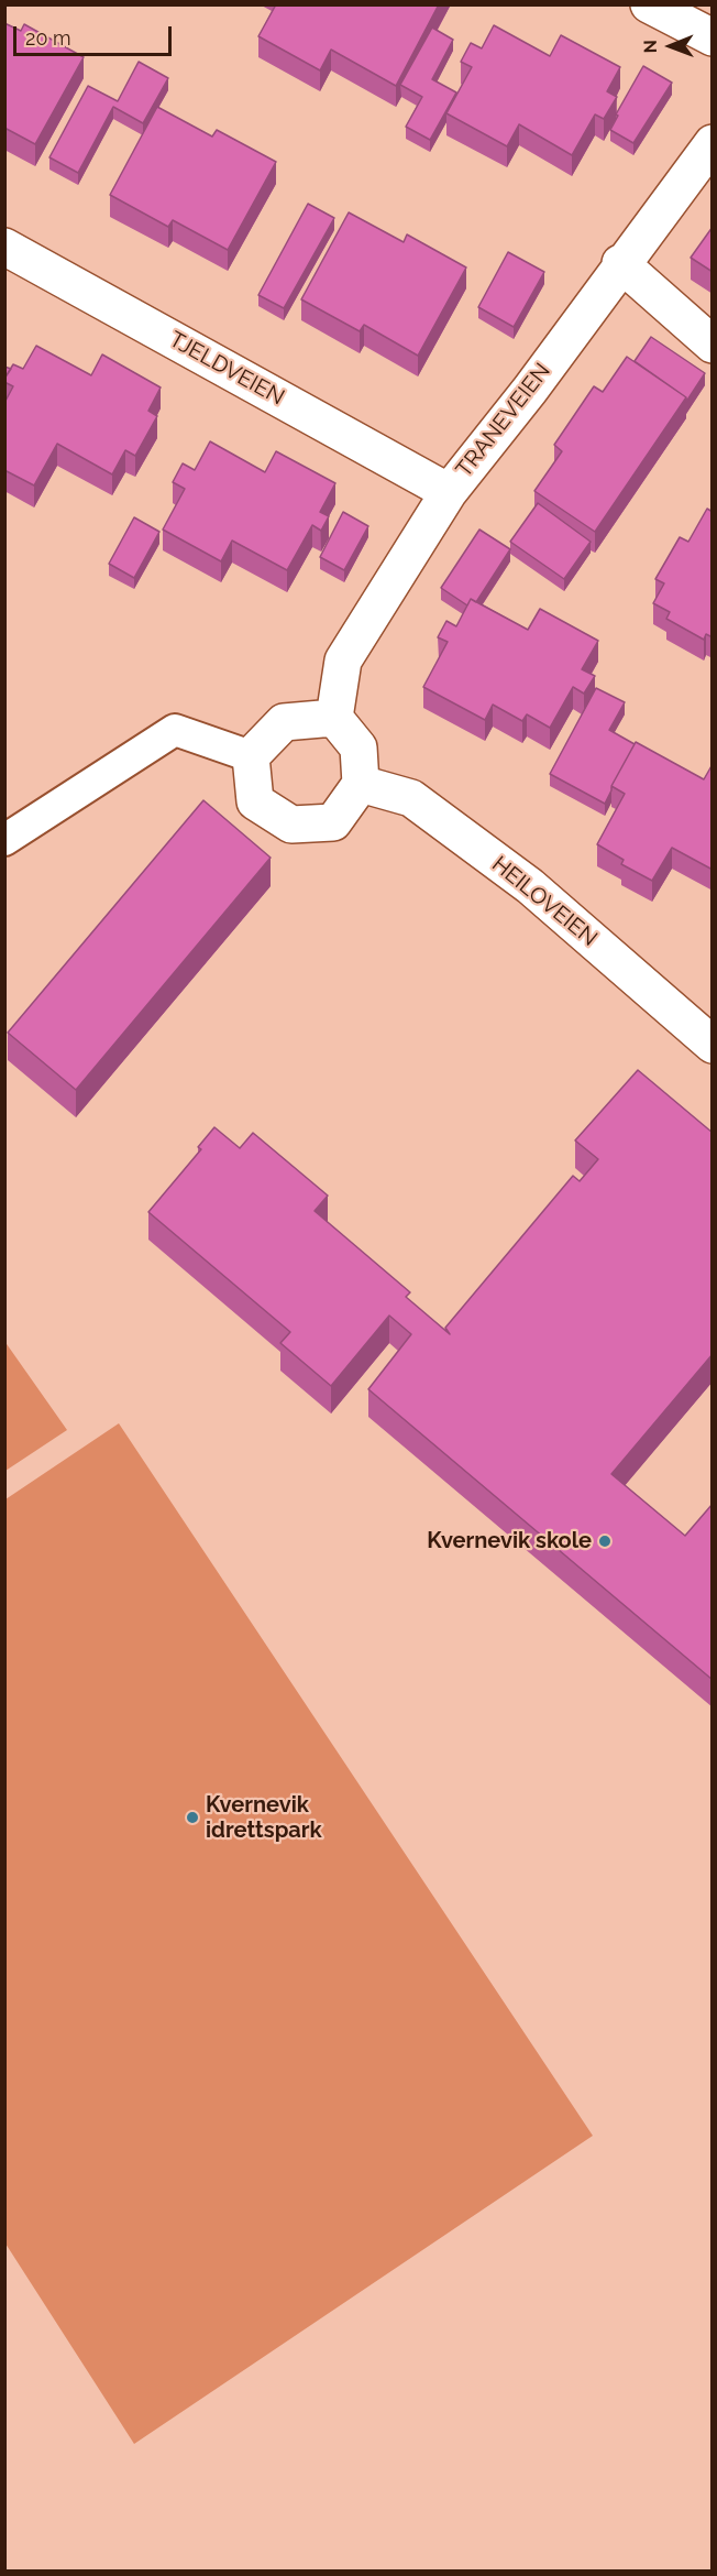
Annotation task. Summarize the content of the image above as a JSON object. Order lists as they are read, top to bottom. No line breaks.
{"streets":{"street":["TJELDVEIEN","TRANEVEIEN","HEILOVEIEN"]},"crossings":[["TJELDVEIEN","TRANEVEIEN"],["TRANEVEIEN","HEILOVEIEN"]],"places":["Kvernevik skole","Kvernevik idrettspark"],"scale_bar":"20 m","north":"left"}
